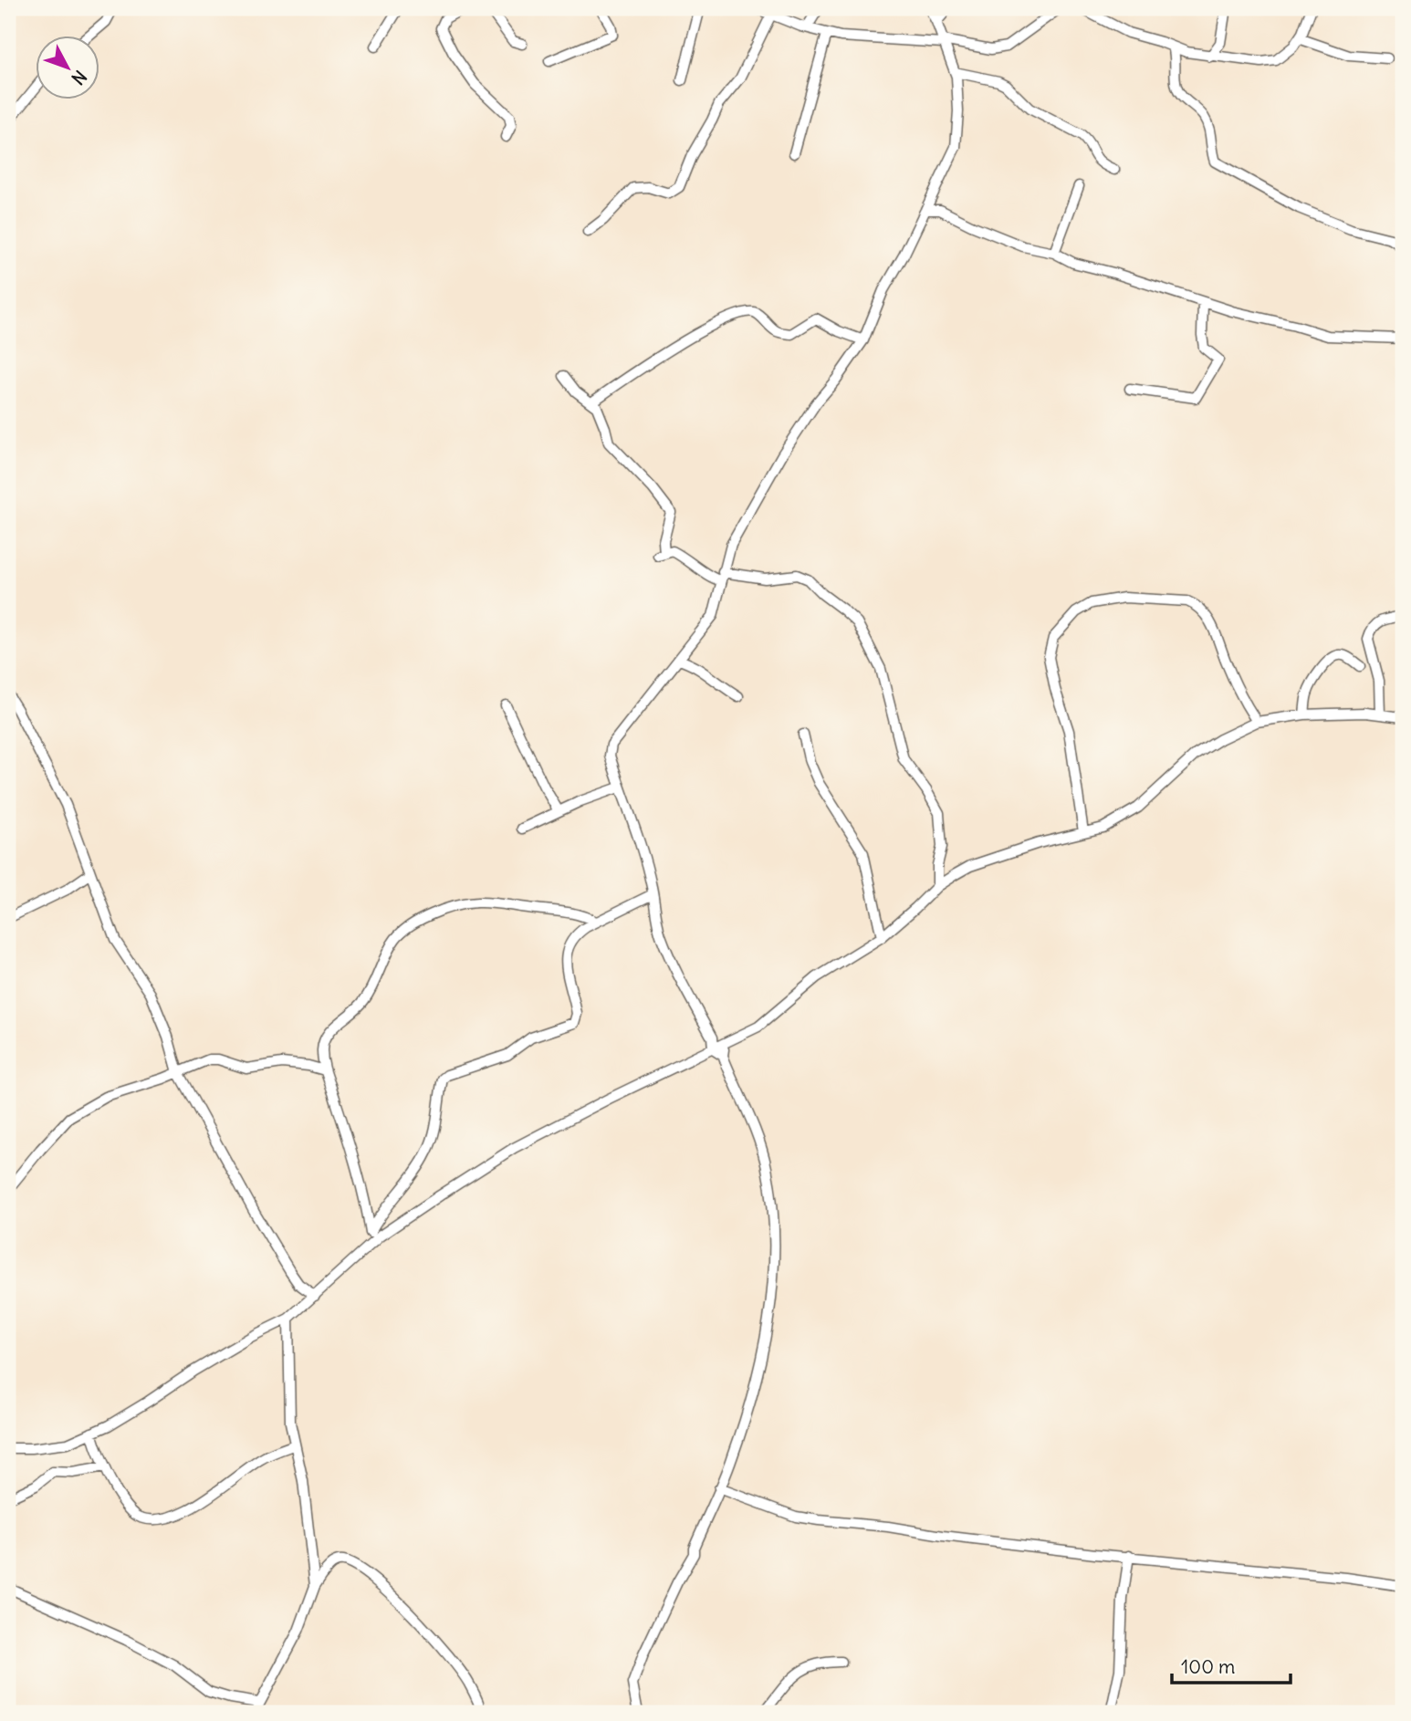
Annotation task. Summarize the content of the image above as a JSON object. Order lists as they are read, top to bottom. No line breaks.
{"scale_bar":"100 m","north":"bottom right"}
